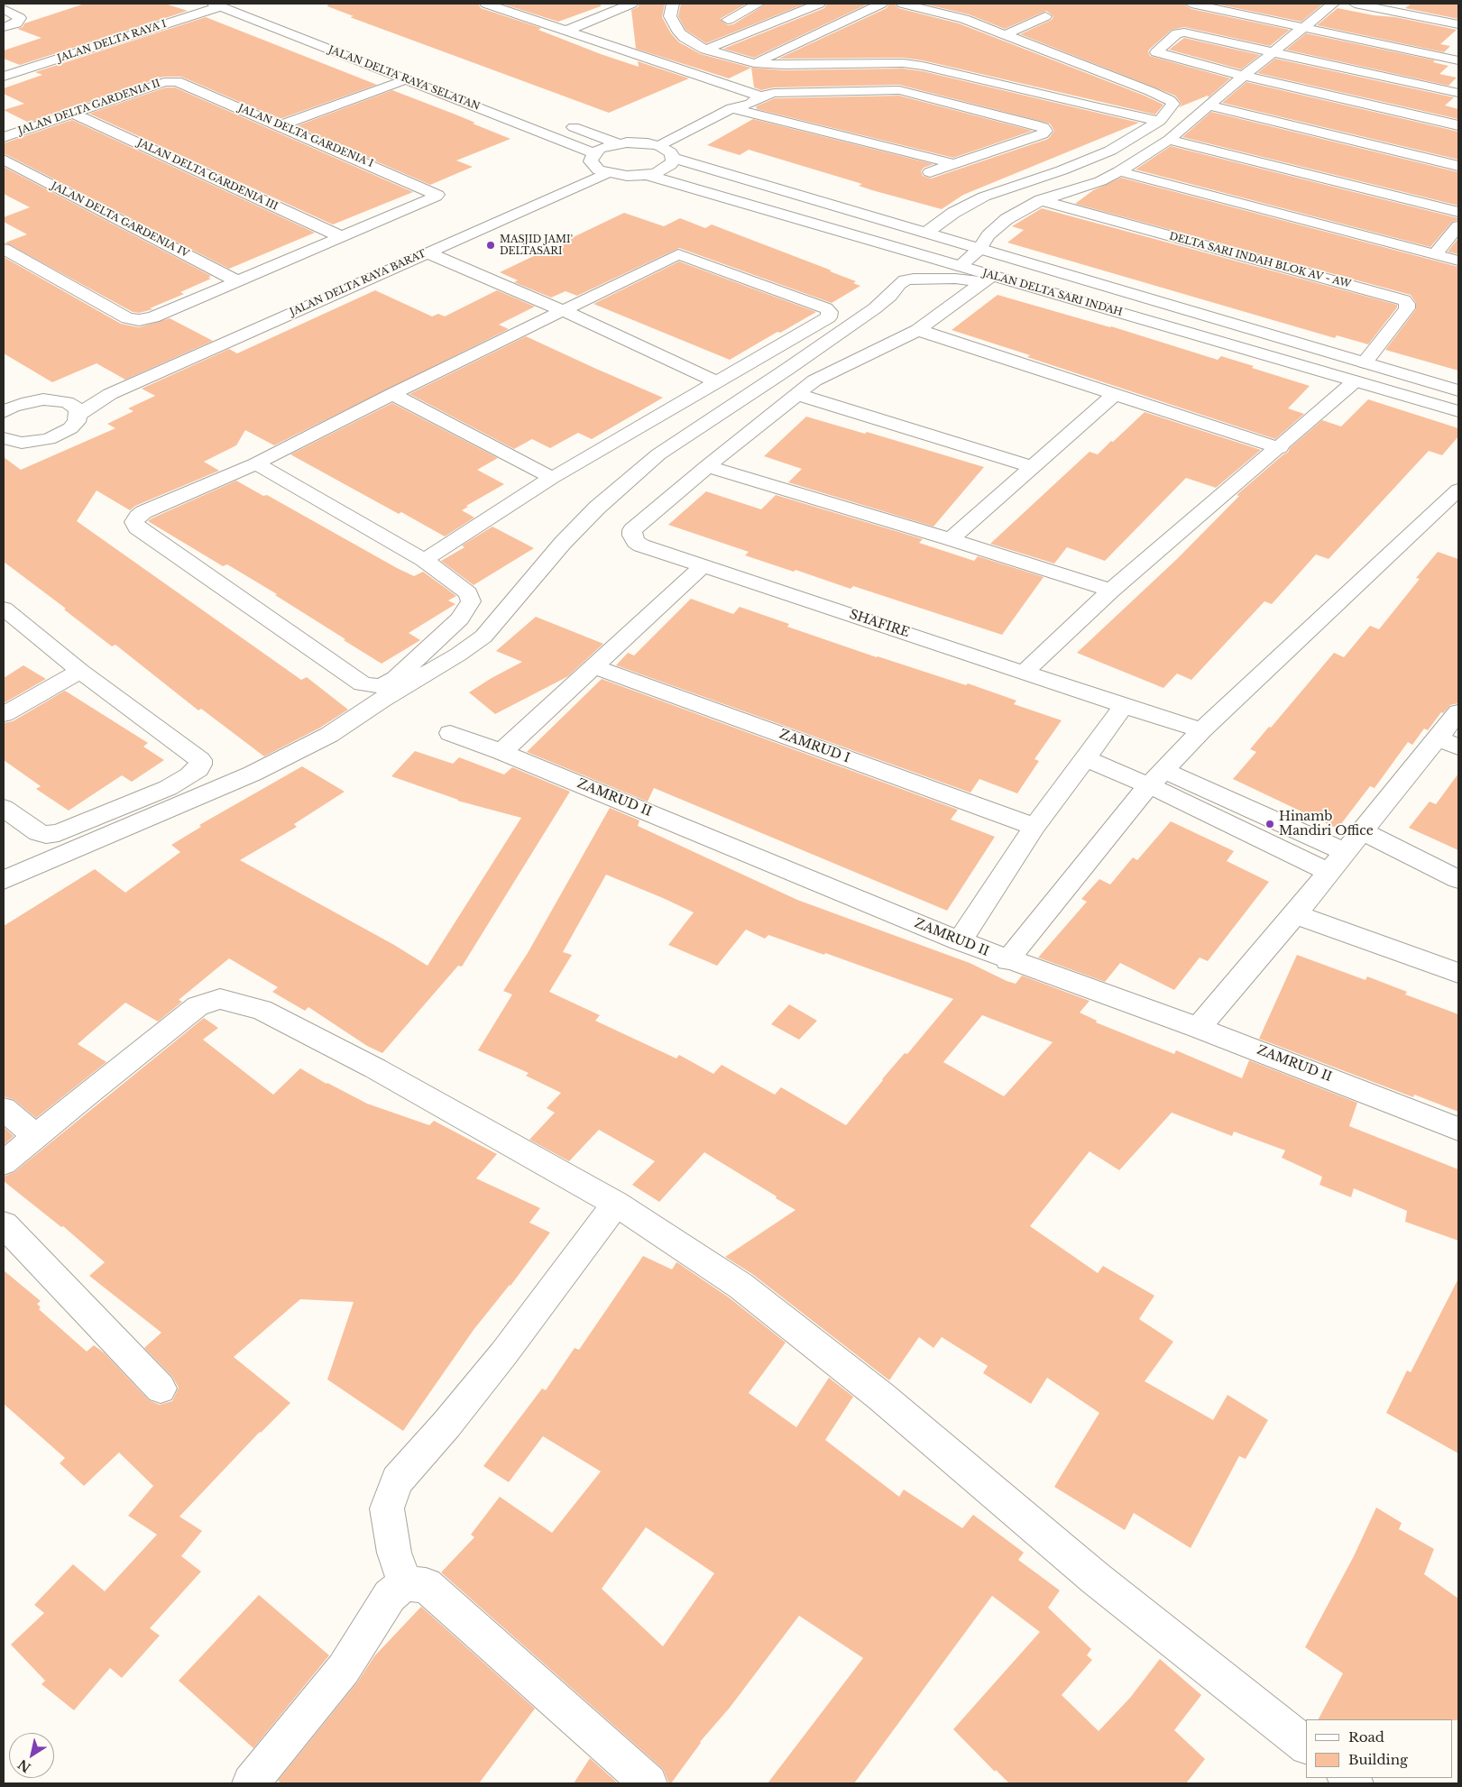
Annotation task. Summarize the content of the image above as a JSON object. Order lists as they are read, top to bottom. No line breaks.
{"streets":{"street":["JALAN DELTA RAYA I","JALAN DELTA RAYA SELATAN","JALAN DELTA GARDENIA II","JALAN DELTA GARDENIA I","JALAN DELTA GARDENIA III","JALAN DELTA GARDENIA IV","DELTA SARI INDAH BLOK AV - AW","JALAN DELTA RAYA BARAT","JALAN DELTA SARI INDAH","SHAFIRE","ZAMRUD I","ZAMRUD II"]},"crossings":[["JALAN DELTA RAYA I","JALAN DELTA RAYA SELATAN"],["JALAN DELTA GARDENIA II","JALAN DELTA GARDENIA I"],["JALAN DELTA GARDENIA II","JALAN DELTA GARDENIA III"],["JALAN DELTA GARDENIA I","JALAN DELTA GARDENIA III"],["DELTA SARI INDAH BLOK AV - AW","JALAN DELTA SARI INDAH"]],"places":["MASJID JAMI' DELTASARI","Hinamb Mandiri Office"],"legend":["Road","Building"],"north":"bottom left"}
